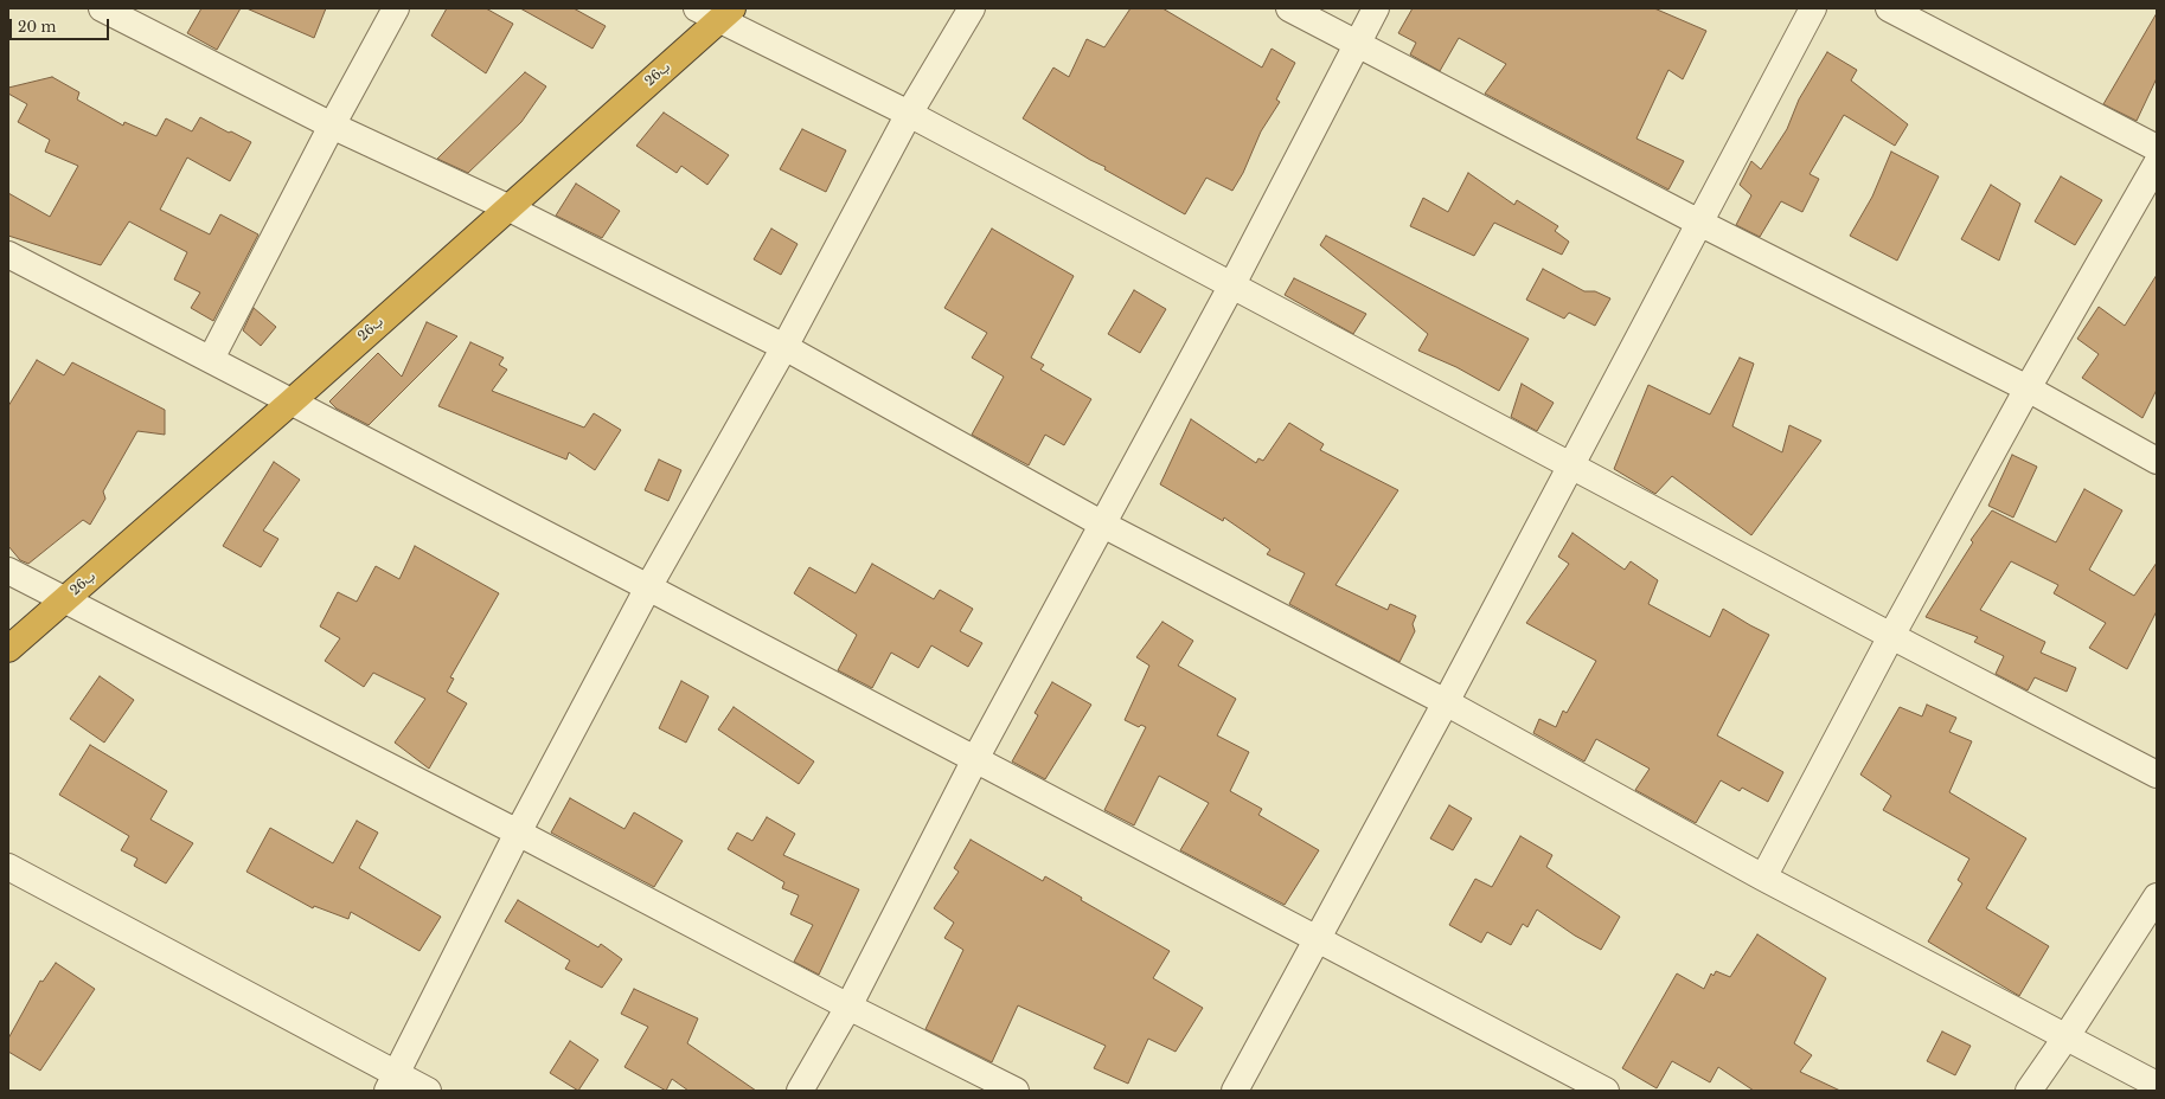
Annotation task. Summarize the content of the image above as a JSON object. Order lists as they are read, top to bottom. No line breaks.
{"streets":{"highway":["26ب"]},"scale_bar":"20 m"}
